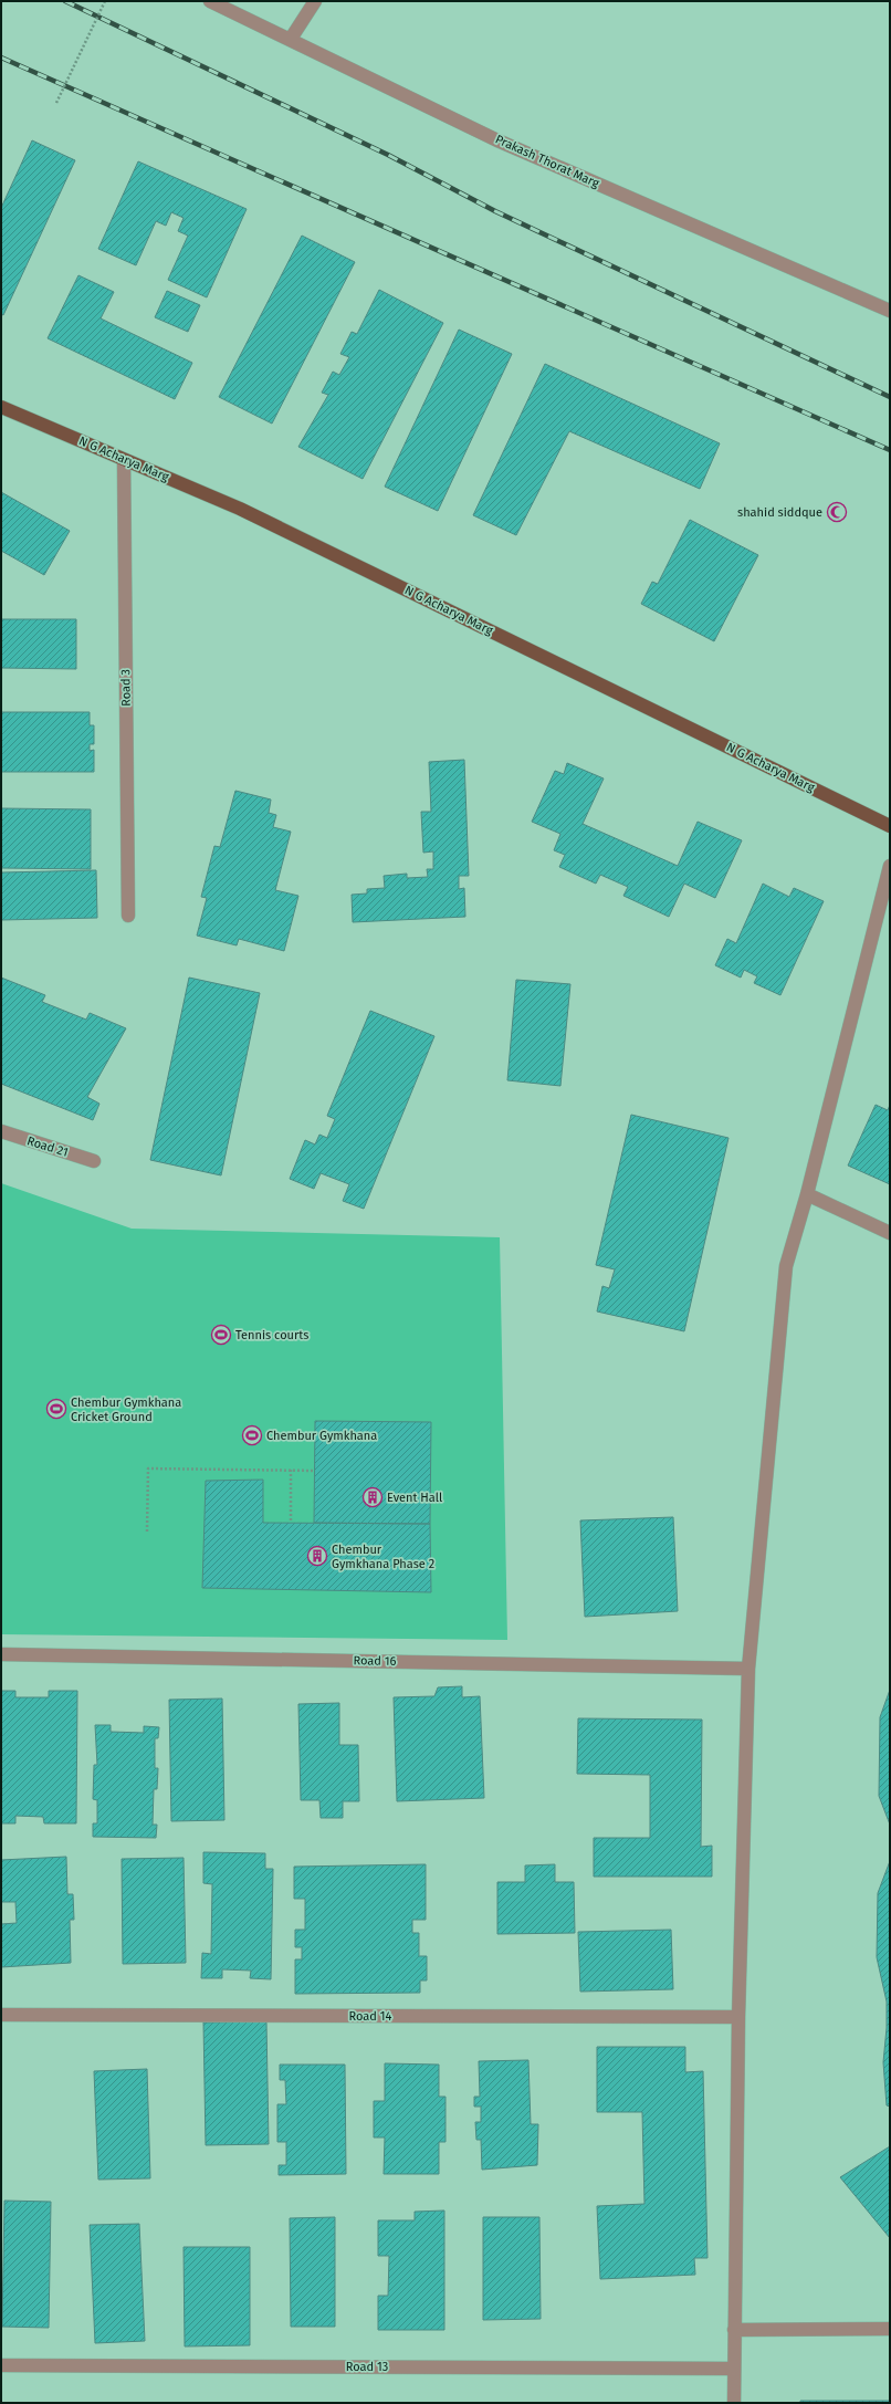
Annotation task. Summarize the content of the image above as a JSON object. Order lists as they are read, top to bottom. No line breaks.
{"streets":{"main road":["N G Acharya Marg"],"street":["Prakash Thorat Marg","Road 3","Road 21","Road 16","Road 14","Road 13"]},"crossings":[["N G Acharya Marg","Road 3"]],"places":{"mosque":["shahid siddque"],"sports":["Tennis courts","Chembur Gymkhana Cricket Ground","Chembur Gymkhana"],"building":["Event Hall","Chembur Gymkhana Phase 2"]}}
